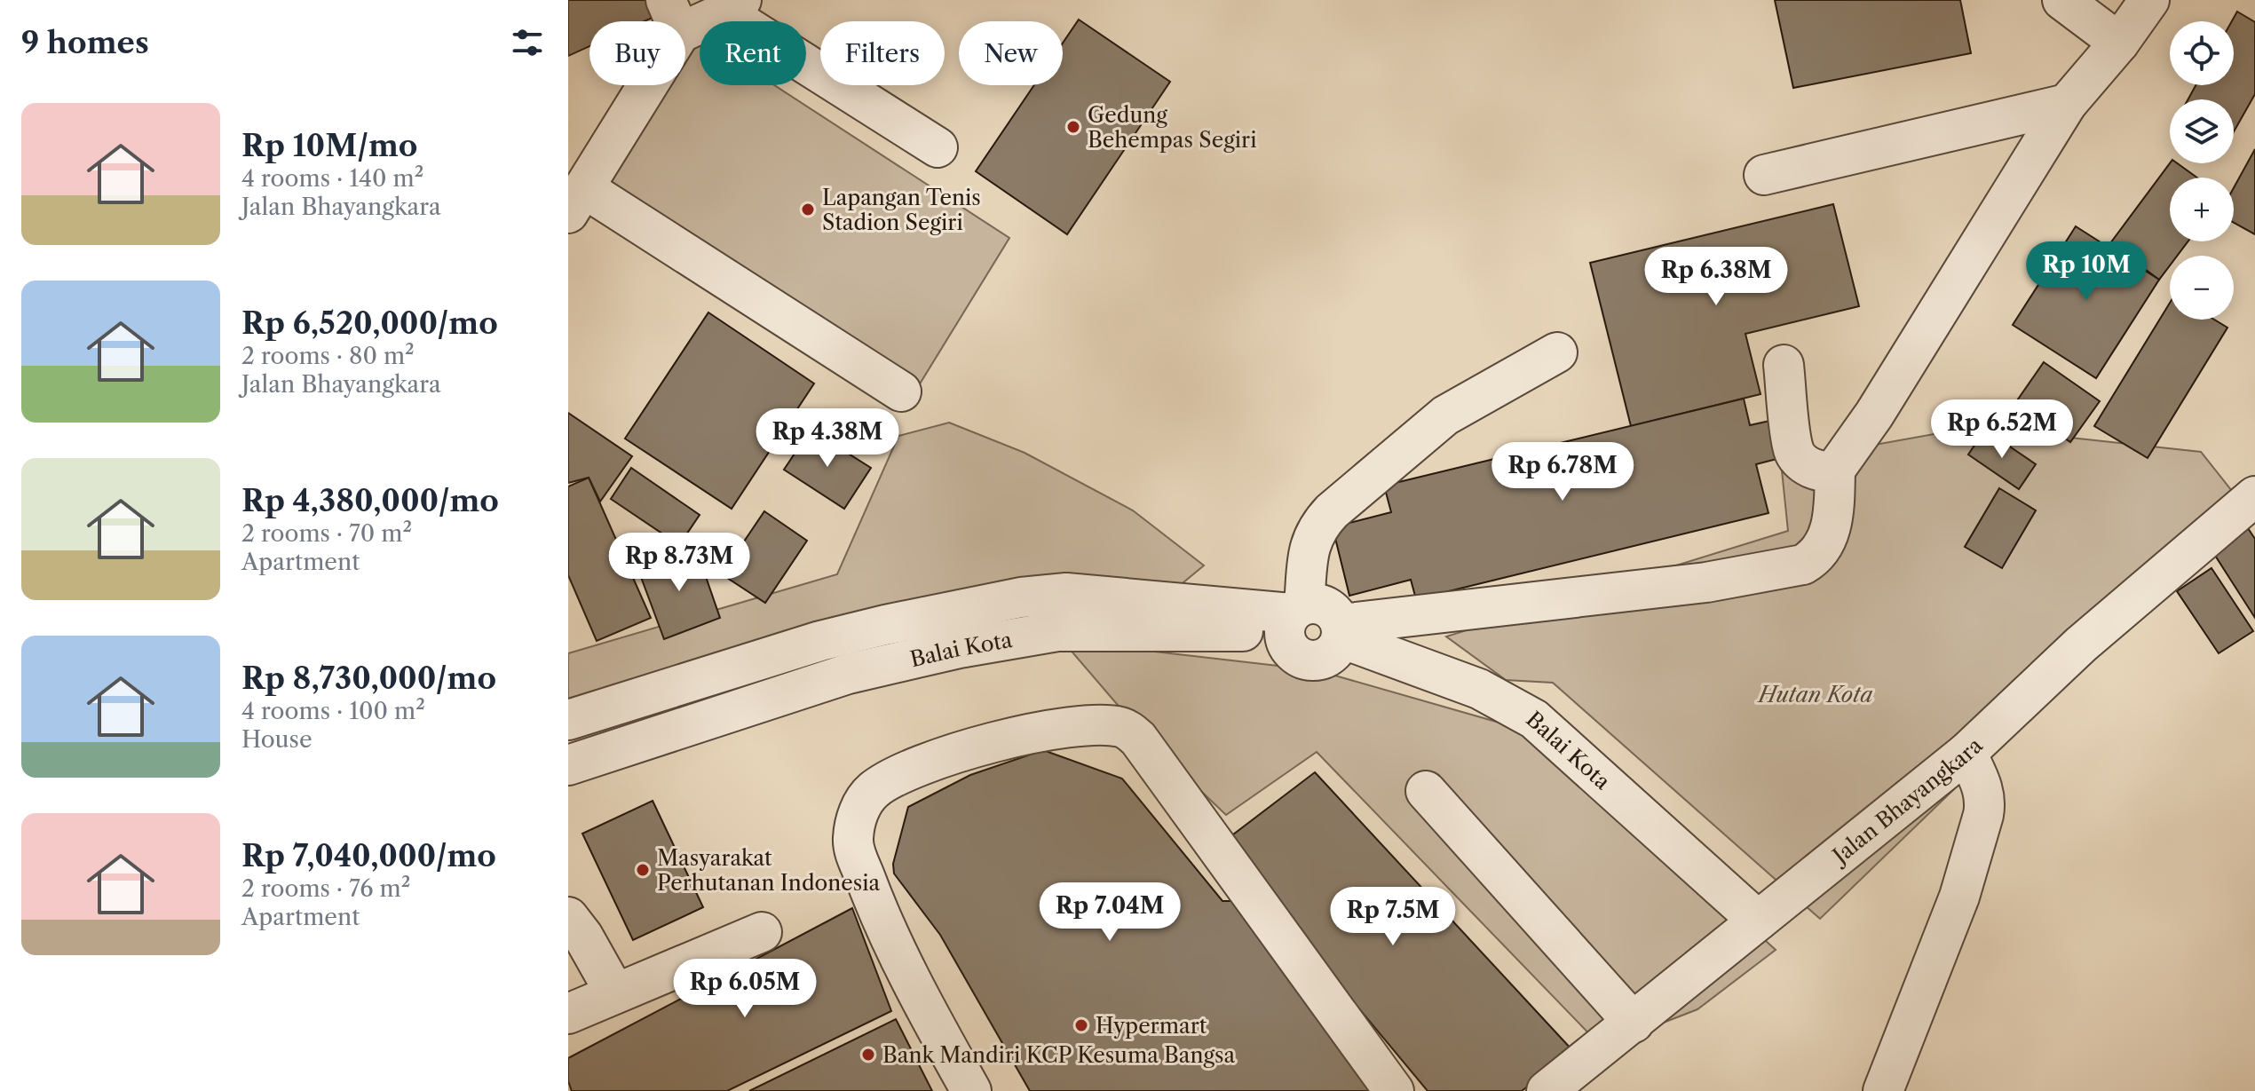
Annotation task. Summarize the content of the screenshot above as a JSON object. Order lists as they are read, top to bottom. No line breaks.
{"streets":{"street":["Balai Kota","Jalan Bhayangkara"]},"crossings":[["Balai Kota","Jalan Bhayangkara"]],"parks":["Hutan Kota"],"places":["Gedung Behempas Segiri","Lapangan Tenis Stadion Segiri","Masyarakat Perhutanan Indonesia","Hypermart","Bank Mandiri KCP Kesuma Bangsa"],"page":{"heading":"9 homes","map_buttons":["+","−"],"chip":["Buy","Rent","Filters","New"],"list":[{"name":"Rp 10M/mo","note":"4 rooms · 140 m² · Jalan Bhayangkara"},{"name":"Rp 6,520,000/mo","note":"2 rooms · 80 m² · Jalan Bhayangkara"},{"name":"Rp 4,380,000/mo","note":"2 rooms · 70 m² · Apartment"},{"name":"Rp 8,730,000/mo","note":"4 rooms · 100 m² · House"},{"name":"Rp 7,040,000/mo","note":"2 rooms · 76 m² · Apartment"}],"price":["Rp 10M","Rp 6.38M","Rp 6.52M","Rp 4.38M","Rp 6.78M","Rp 8.73M","Rp 7.04M","Rp 7.5M","Rp 6.05M"]}}
